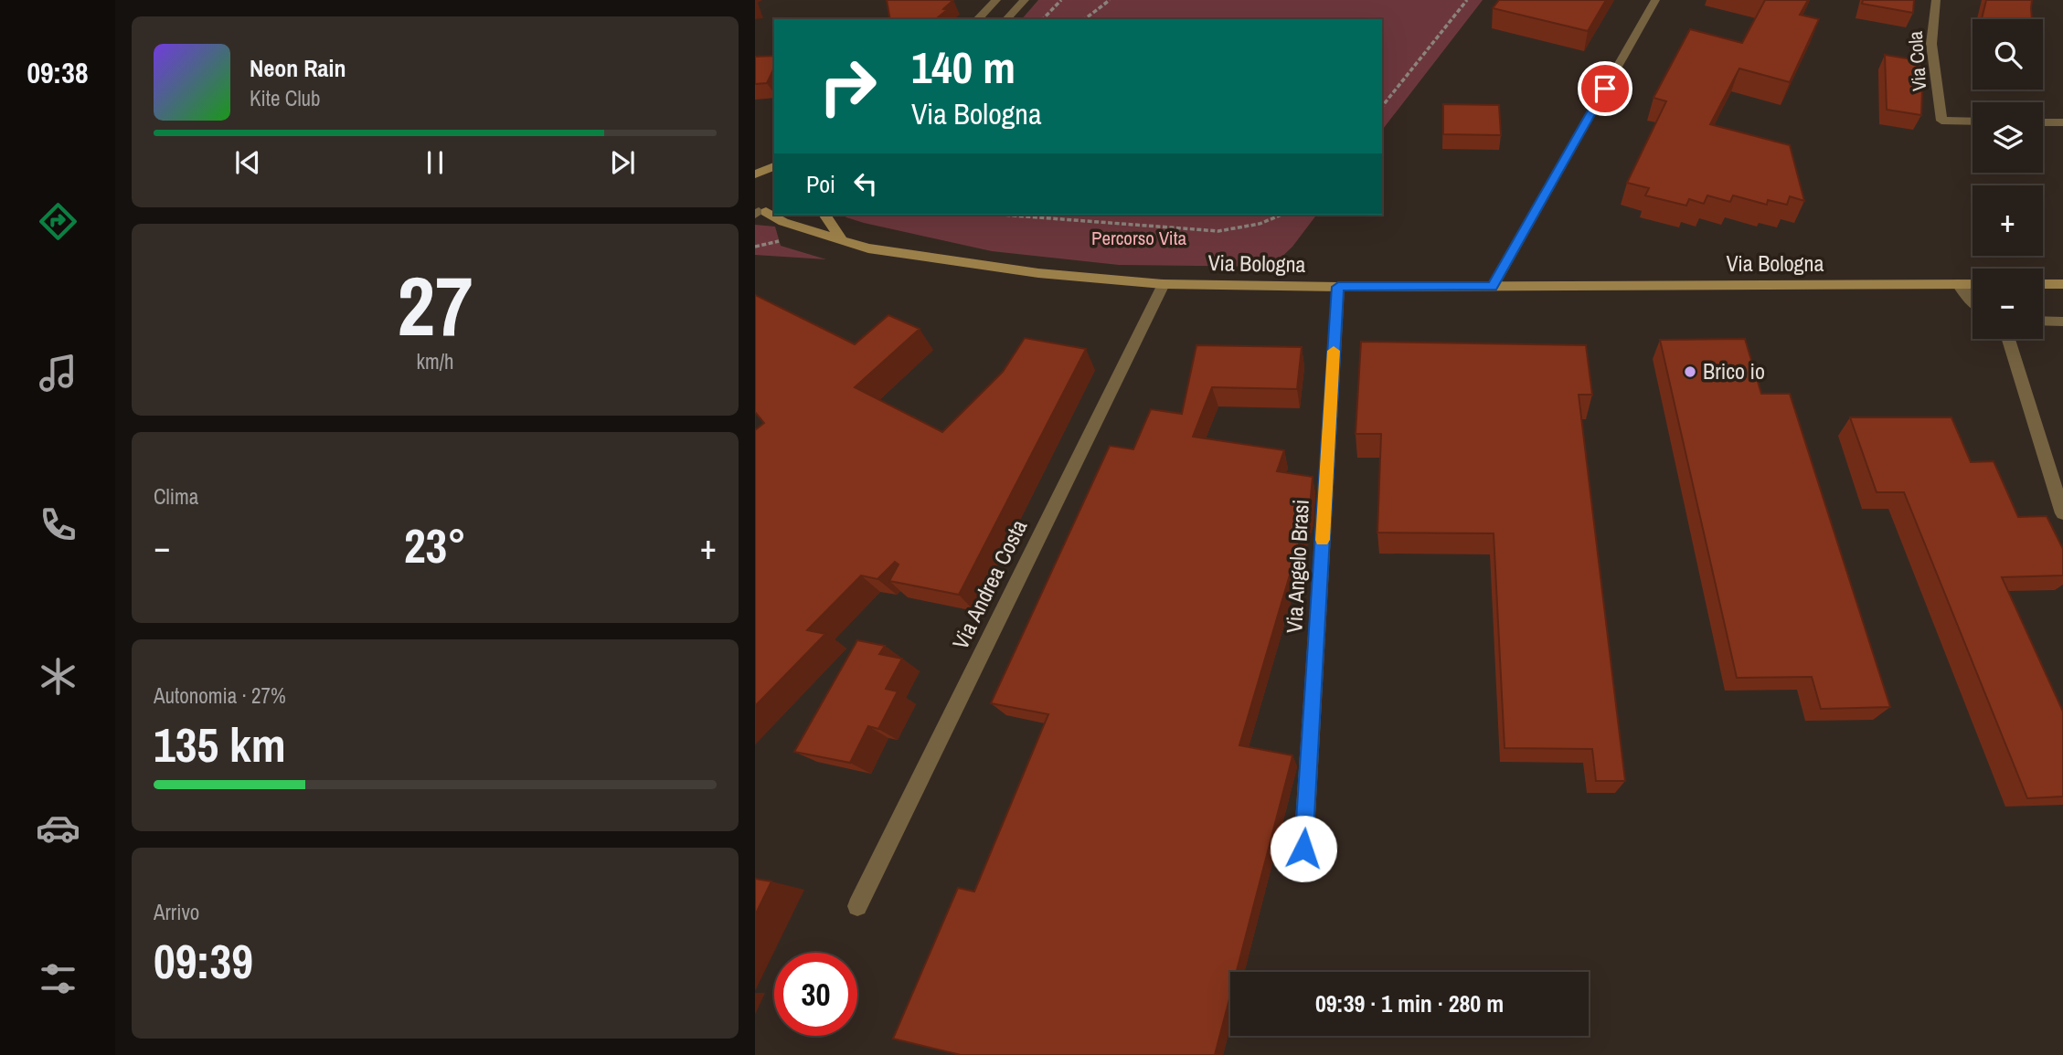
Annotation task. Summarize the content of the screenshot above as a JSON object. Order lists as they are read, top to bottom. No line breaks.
{"streets":{"main road":["Via Bologna"],"street":["Via Cola","Via Angelo Brasi","Via Andrea Costa"]},"crossings":[["Via Bologna","Via Angelo Brasi"],["Via Bologna","Via Andrea Costa"]],"parks":["Percorso Vita"],"places":["Brico io"],"page":{"tabs":"09:38","map_buttons":["+","−"],"turn":["140 m","Via Bologna"],"song":["Neon Rain","Kite Club"],"then":"Poi","tile":[["27","km/h"],"Clima",["Autonomia · 27%","135 km"],["Arrivo","09:39"]],"heat":["−","23°","+"],"limit":"30","trip":"09:39 · 1 min · 280 m"}}
